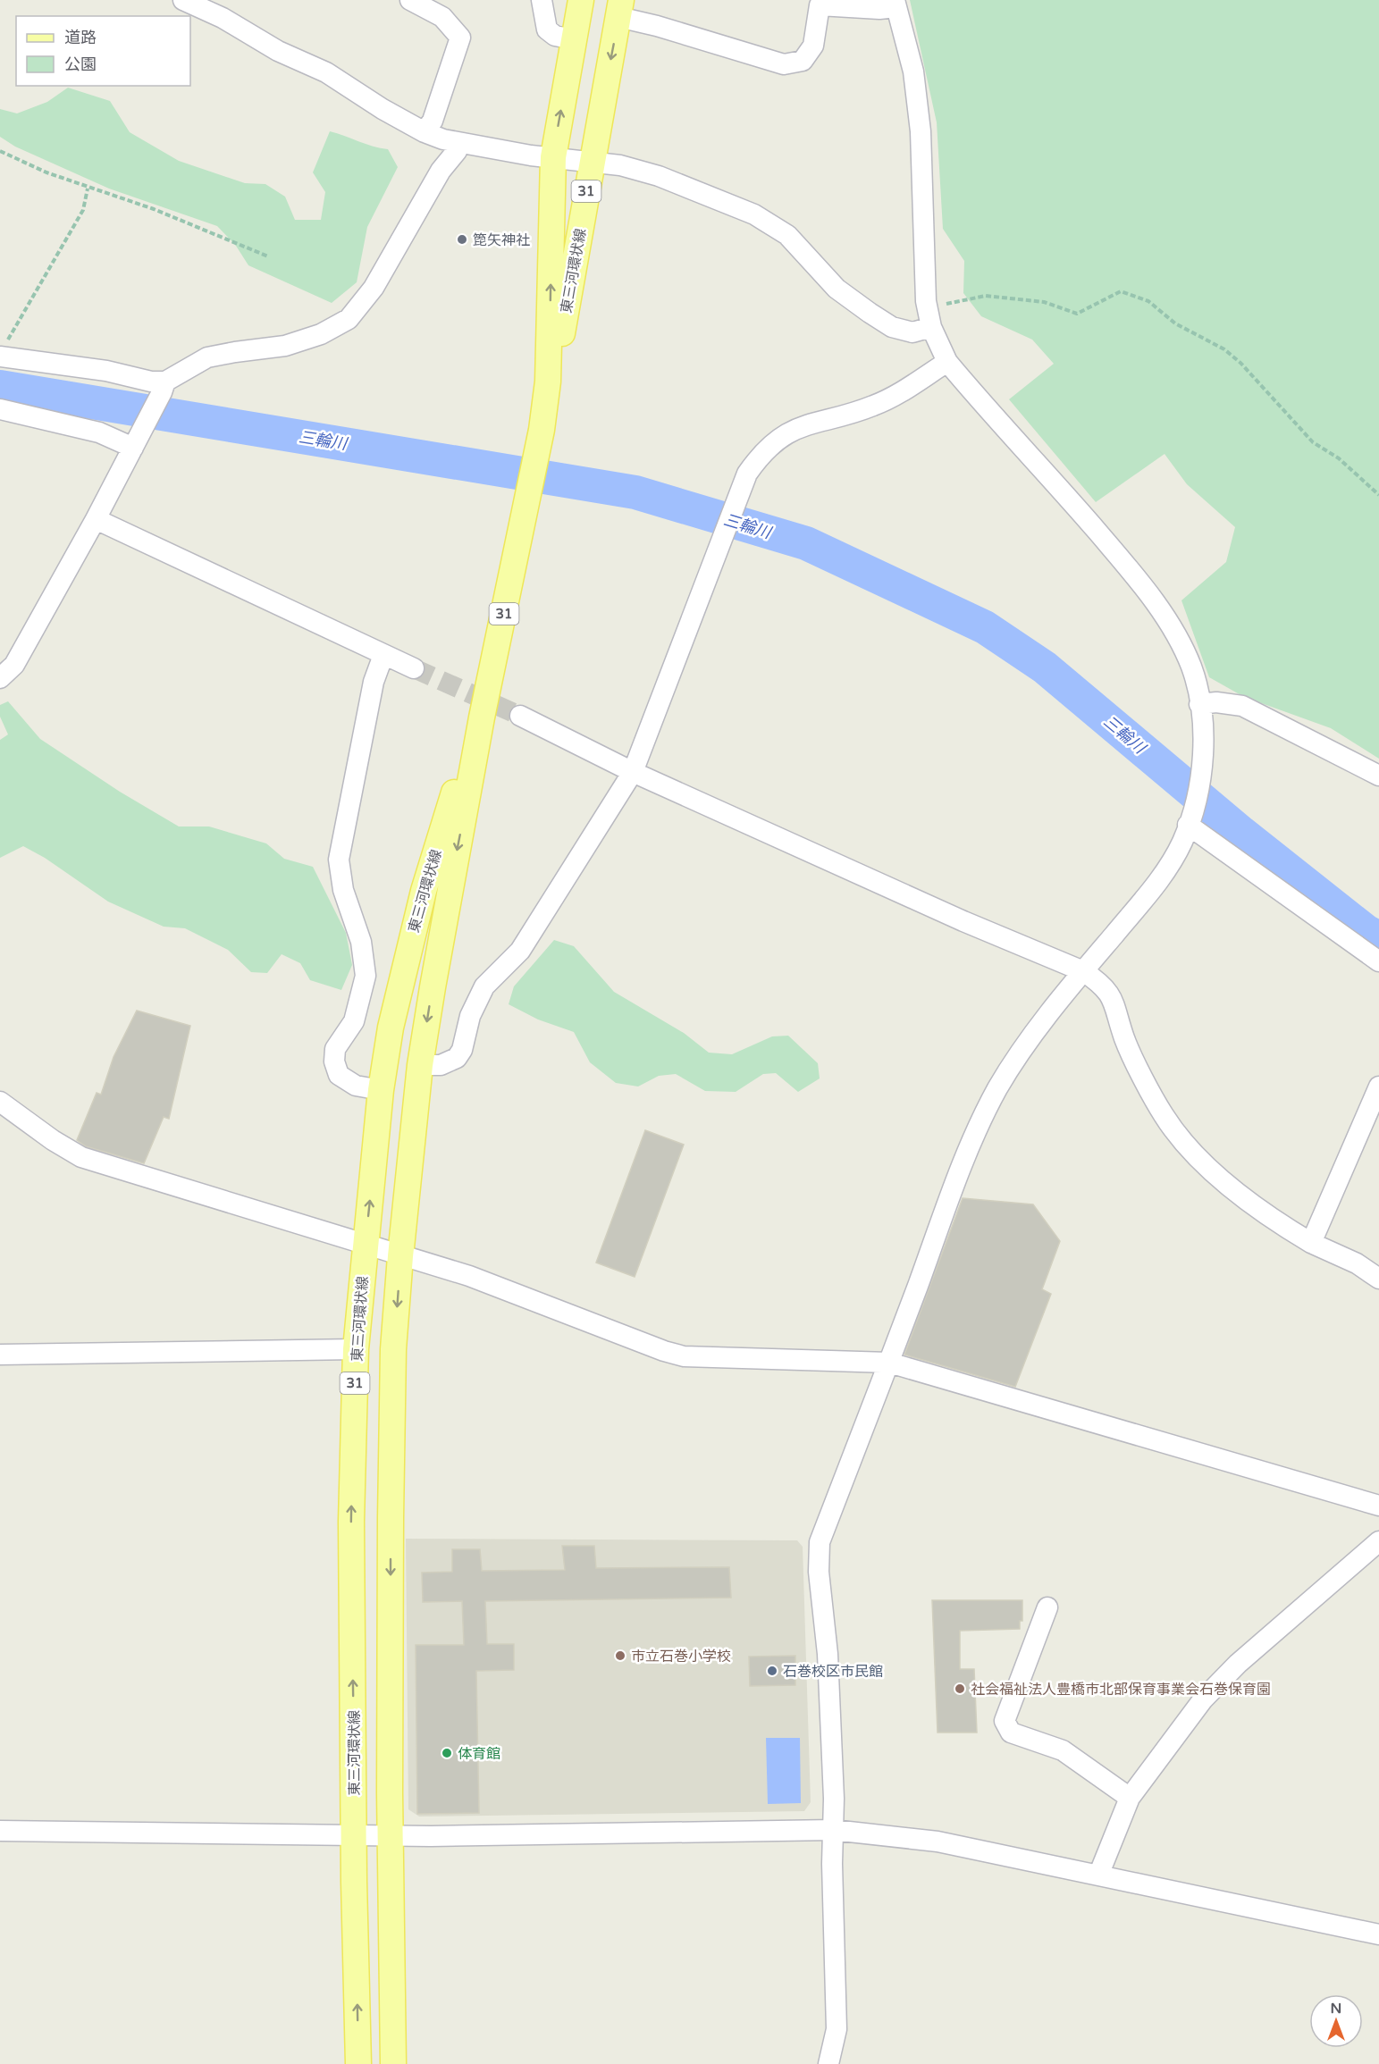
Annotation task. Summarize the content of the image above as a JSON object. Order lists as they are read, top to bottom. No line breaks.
{"streets":{"main road":["31","東三河環状線"]},"water":["三輪川"],"places":["箆矢神社","市立石巻小学校","石巻校区市民館","社会福祉法人豊橋市北部保育事業会石巻保育園","体育館"],"legend":["道路","公園"],"north":"top"}
